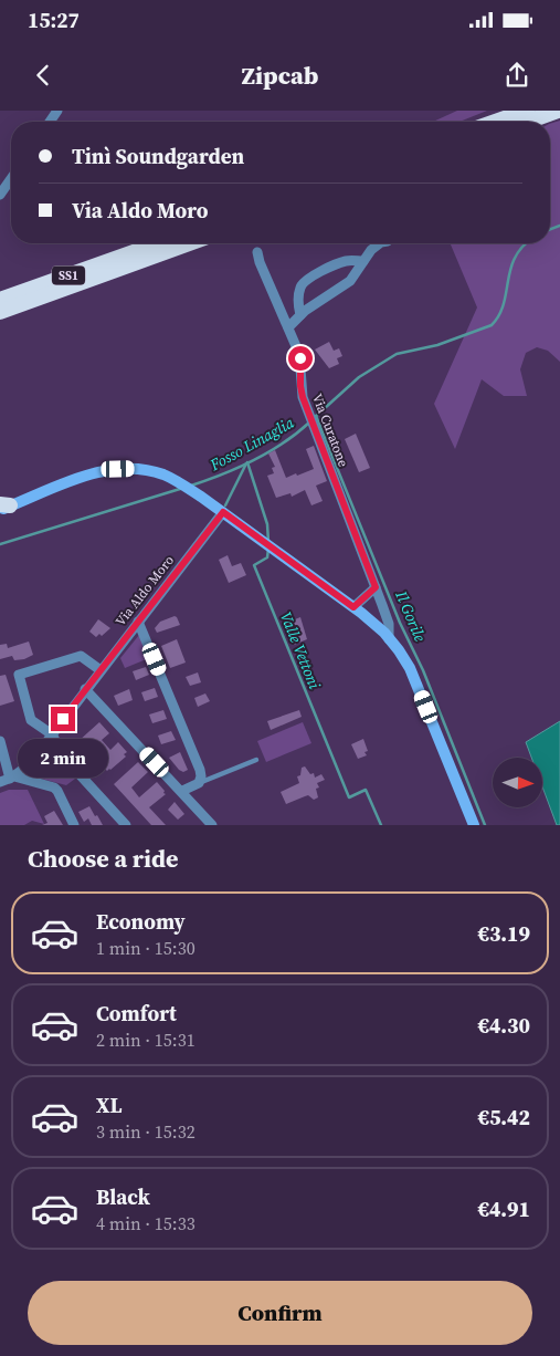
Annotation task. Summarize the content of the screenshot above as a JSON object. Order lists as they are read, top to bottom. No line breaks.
{"streets":{"highway":["SS1"],"street":["Via Curatone","Via Aldo Moro"]},"water":["Fosso Linaglia","Il Gorile","Valle Vettoni"],"north":"right","page":{"status":"15:27","header":"Zipcab","banner":["Tinì Soundgarden","Via Aldo Moro"],"bubble":"2 min","heading":"Choose a ride","list":[{"name":"Economy","note":"1 min · 15:30","value":"€3.19"},{"name":"Comfort","note":"2 min · 15:31","value":"€4.30"},{"name":"XL","note":"3 min · 15:32","value":"€5.42"},{"name":"Black","note":"4 min · 15:33","value":"€4.91"}],"buttons":"Confirm"}}
